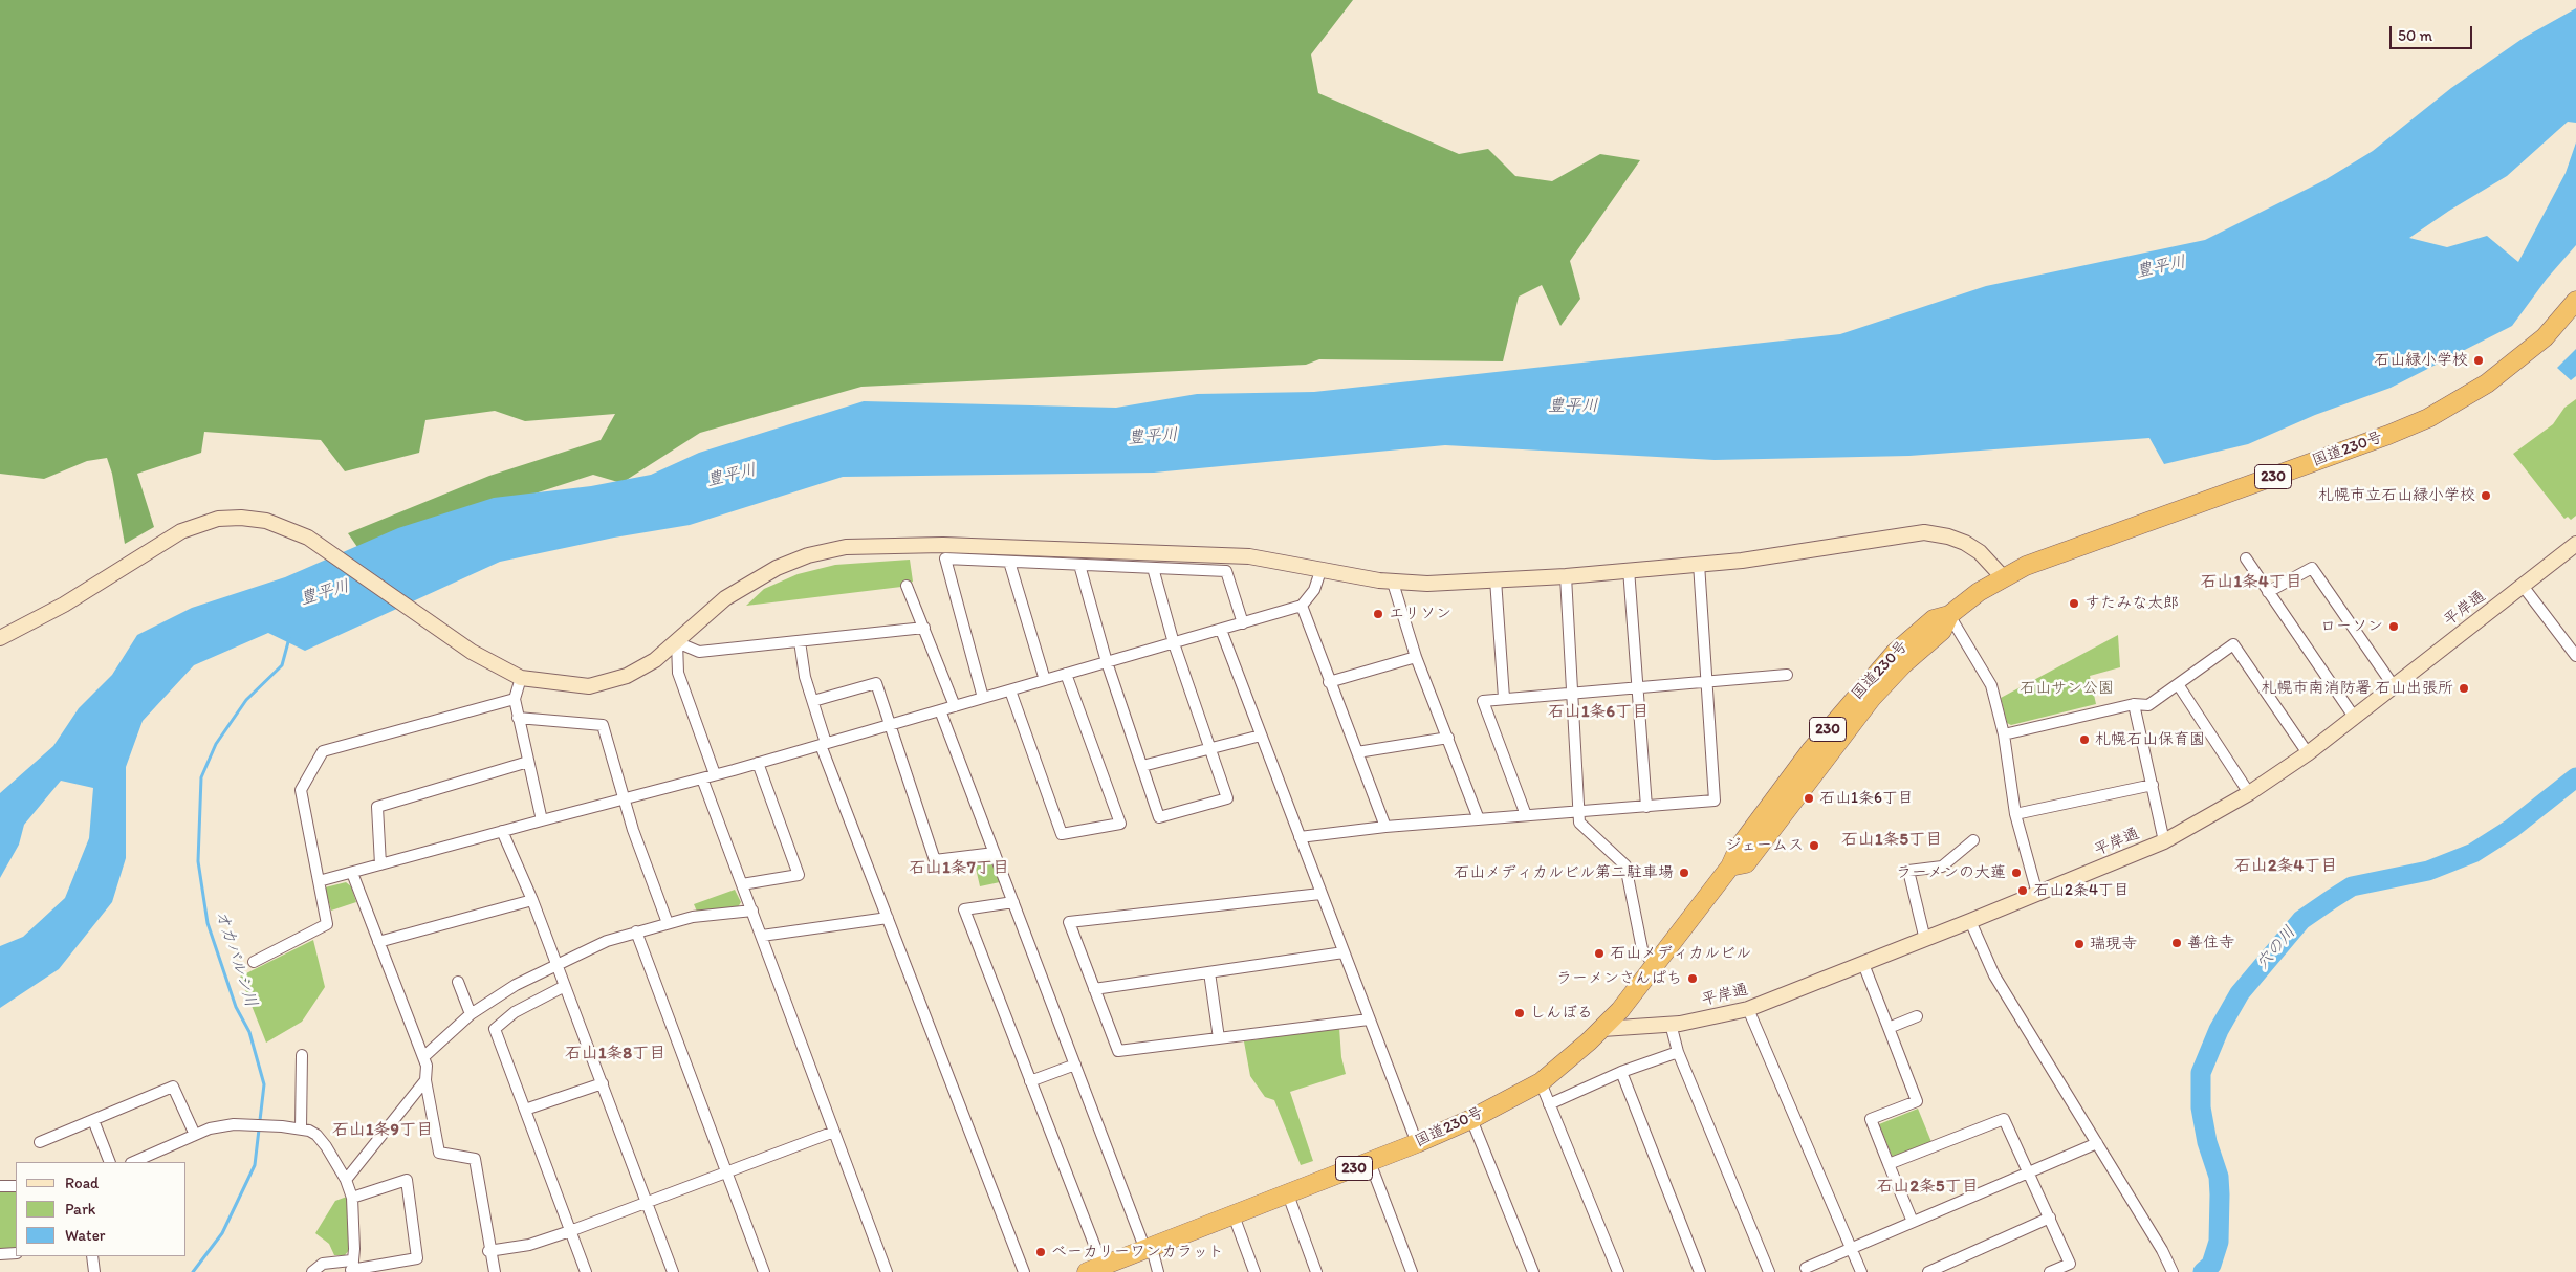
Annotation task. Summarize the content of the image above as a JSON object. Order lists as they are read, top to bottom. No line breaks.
{"streets":{"highway":["国道230号","230"],"street":["平岸通"]},"crossings":[["国道230号","平岸通"]],"districts":["石山1条4丁目","石山1条6丁目","石山1条5丁目","石山2条4丁目","石山1条7丁目","石山1条8丁目","石山1条9丁目","石山2条5丁目"],"water":["豊平川","穴の川","オカバルシ川"],"parks":["石山サン公園"],"places":["石山緑小学校","札幌市立石山緑小学校","すたみな太郎","エリソン","ローソン","札幌市南消防署 石山出張所","札幌石山保育園","石山1条6丁目","ジェームス","石山メディカルビル第二駐車場","ラーメンの大蓮","石山2条4丁目","善住寺","瑞現寺","石山メディカルビル","ラーメンさんぱち","しんぼる","ベーカリーワンカラット"],"legend":["Road","Park","Water"],"scale_bar":"50 m"}
